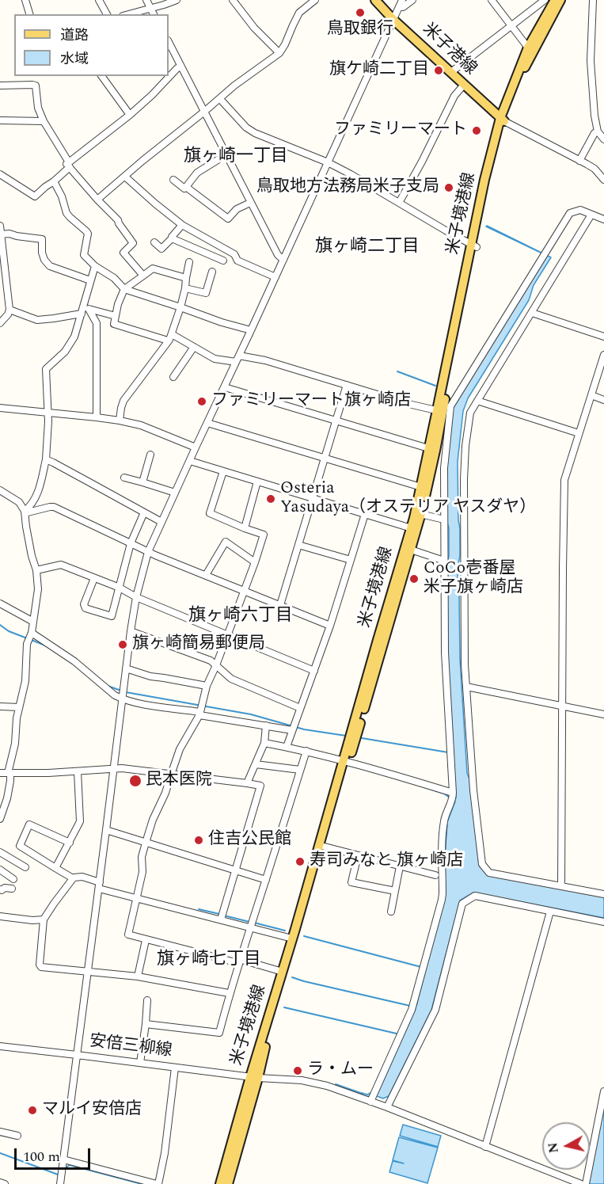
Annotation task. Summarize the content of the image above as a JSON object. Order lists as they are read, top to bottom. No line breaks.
{"streets":{"main road":["米子港線","米子境港線"],"street":["安倍三柳線"]},"crossings":[["米子港線","米子境港線"],["米子境港線","安倍三柳線"]],"districts":["旗ヶ崎一丁目","旗ヶ崎二丁目","旗ヶ崎六丁目","旗ヶ崎七丁目"],"places":["鳥取銀行","旗ケ崎二丁目","ファミリーマート","鳥取地方法務局米子支局","ファミリーマート旗ヶ崎店","Osteria Yasudaya（オステリア ヤスダヤ）","CoCo壱番屋 米子旗ヶ崎店","旗ヶ崎簡易郵便局","民本医院","住吉公民館","寿司みなと 旗ヶ崎店","ラ・ムー","マルイ安倍店"],"legend":["道路","水域"],"scale_bar":"100 m","north":"left"}
